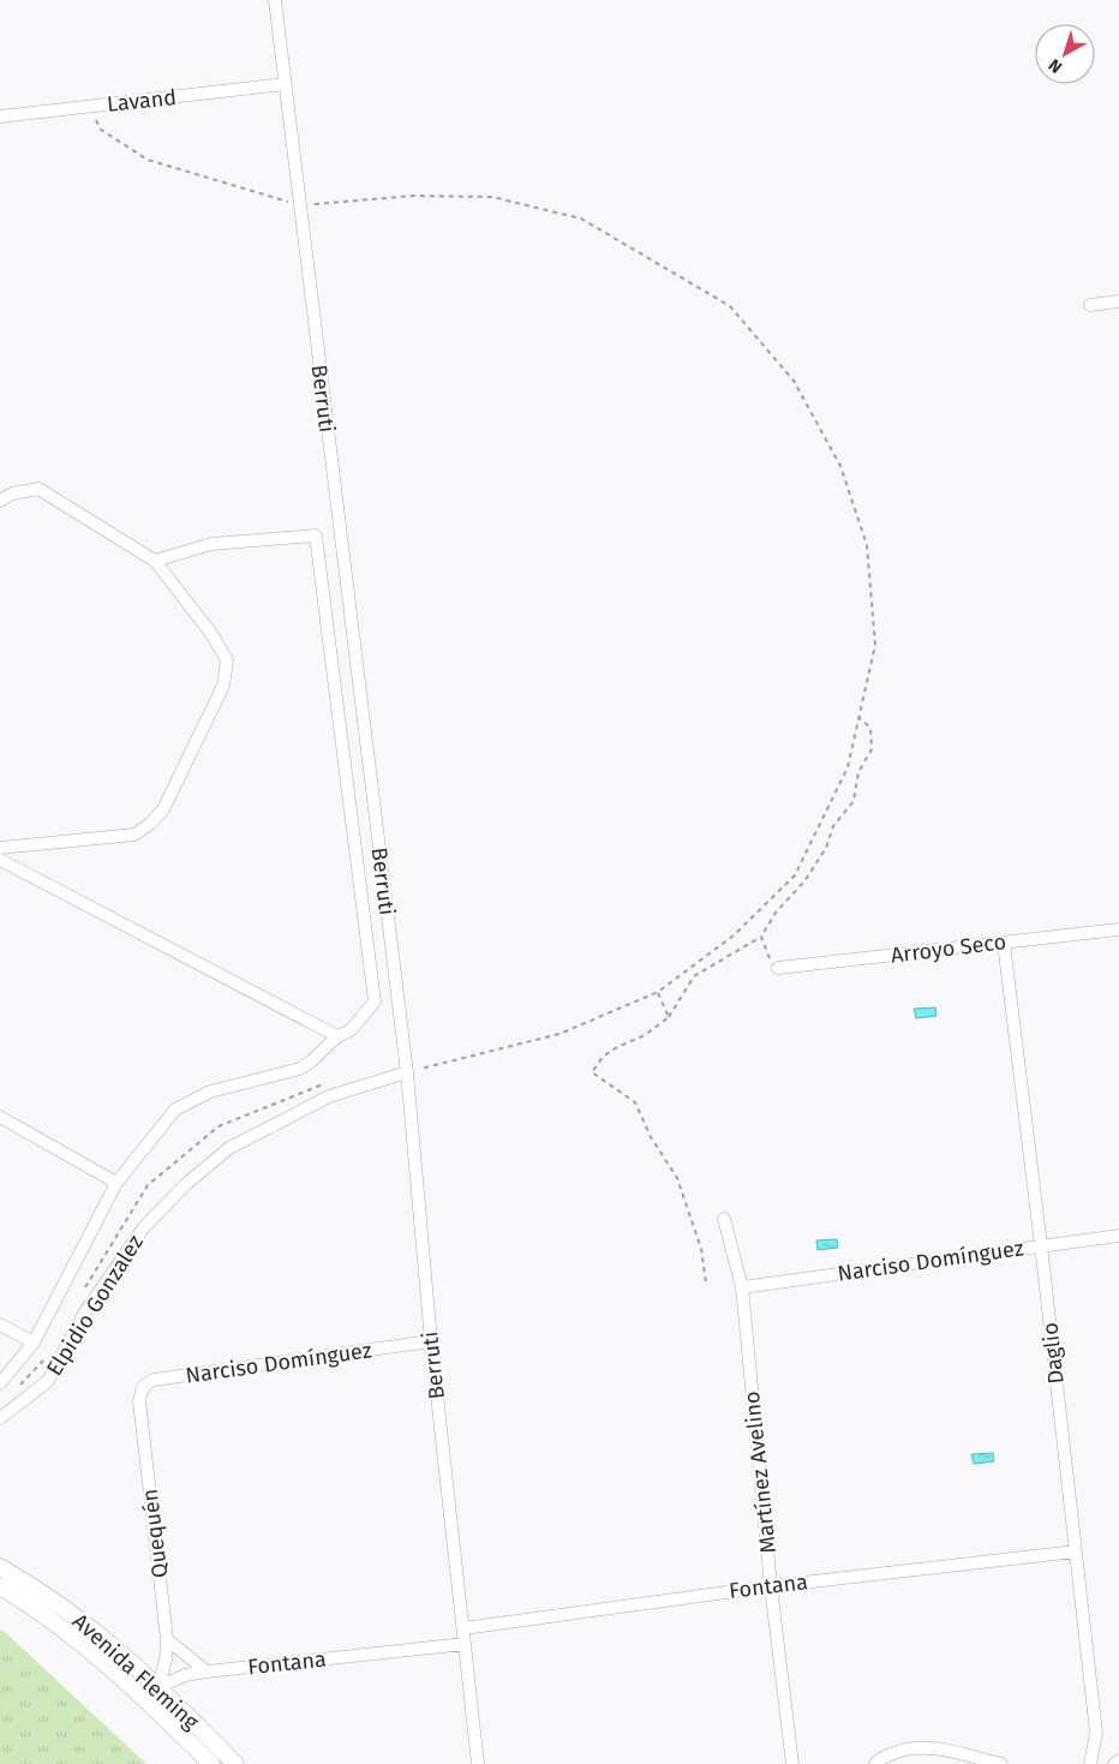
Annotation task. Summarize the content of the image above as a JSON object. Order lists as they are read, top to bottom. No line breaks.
{"streets":{"main road":["Avenida Fleming"],"street":["Lavand","Berruti","Arroyo Seco","Narciso Domínguez","Elpidio Gonzalez","Daglio","Martínez Avelino","Quequén","Fontana"]},"crossings":[["Lavand","Berruti"],["Berruti","Narciso Domínguez"],["Berruti","Elpidio Gonzalez"],["Berruti","Fontana"],["Arroyo Seco","Daglio"],["Narciso Domínguez","Daglio"],["Narciso Domínguez","Martínez Avelino"],["Narciso Domínguez","Quequén"],["Daglio","Fontana"],["Martínez Avelino","Fontana"],["Quequén","Fontana"],["Quequén","Avenida Fleming"],["Fontana","Avenida Fleming"]],"north":"bottom left"}
